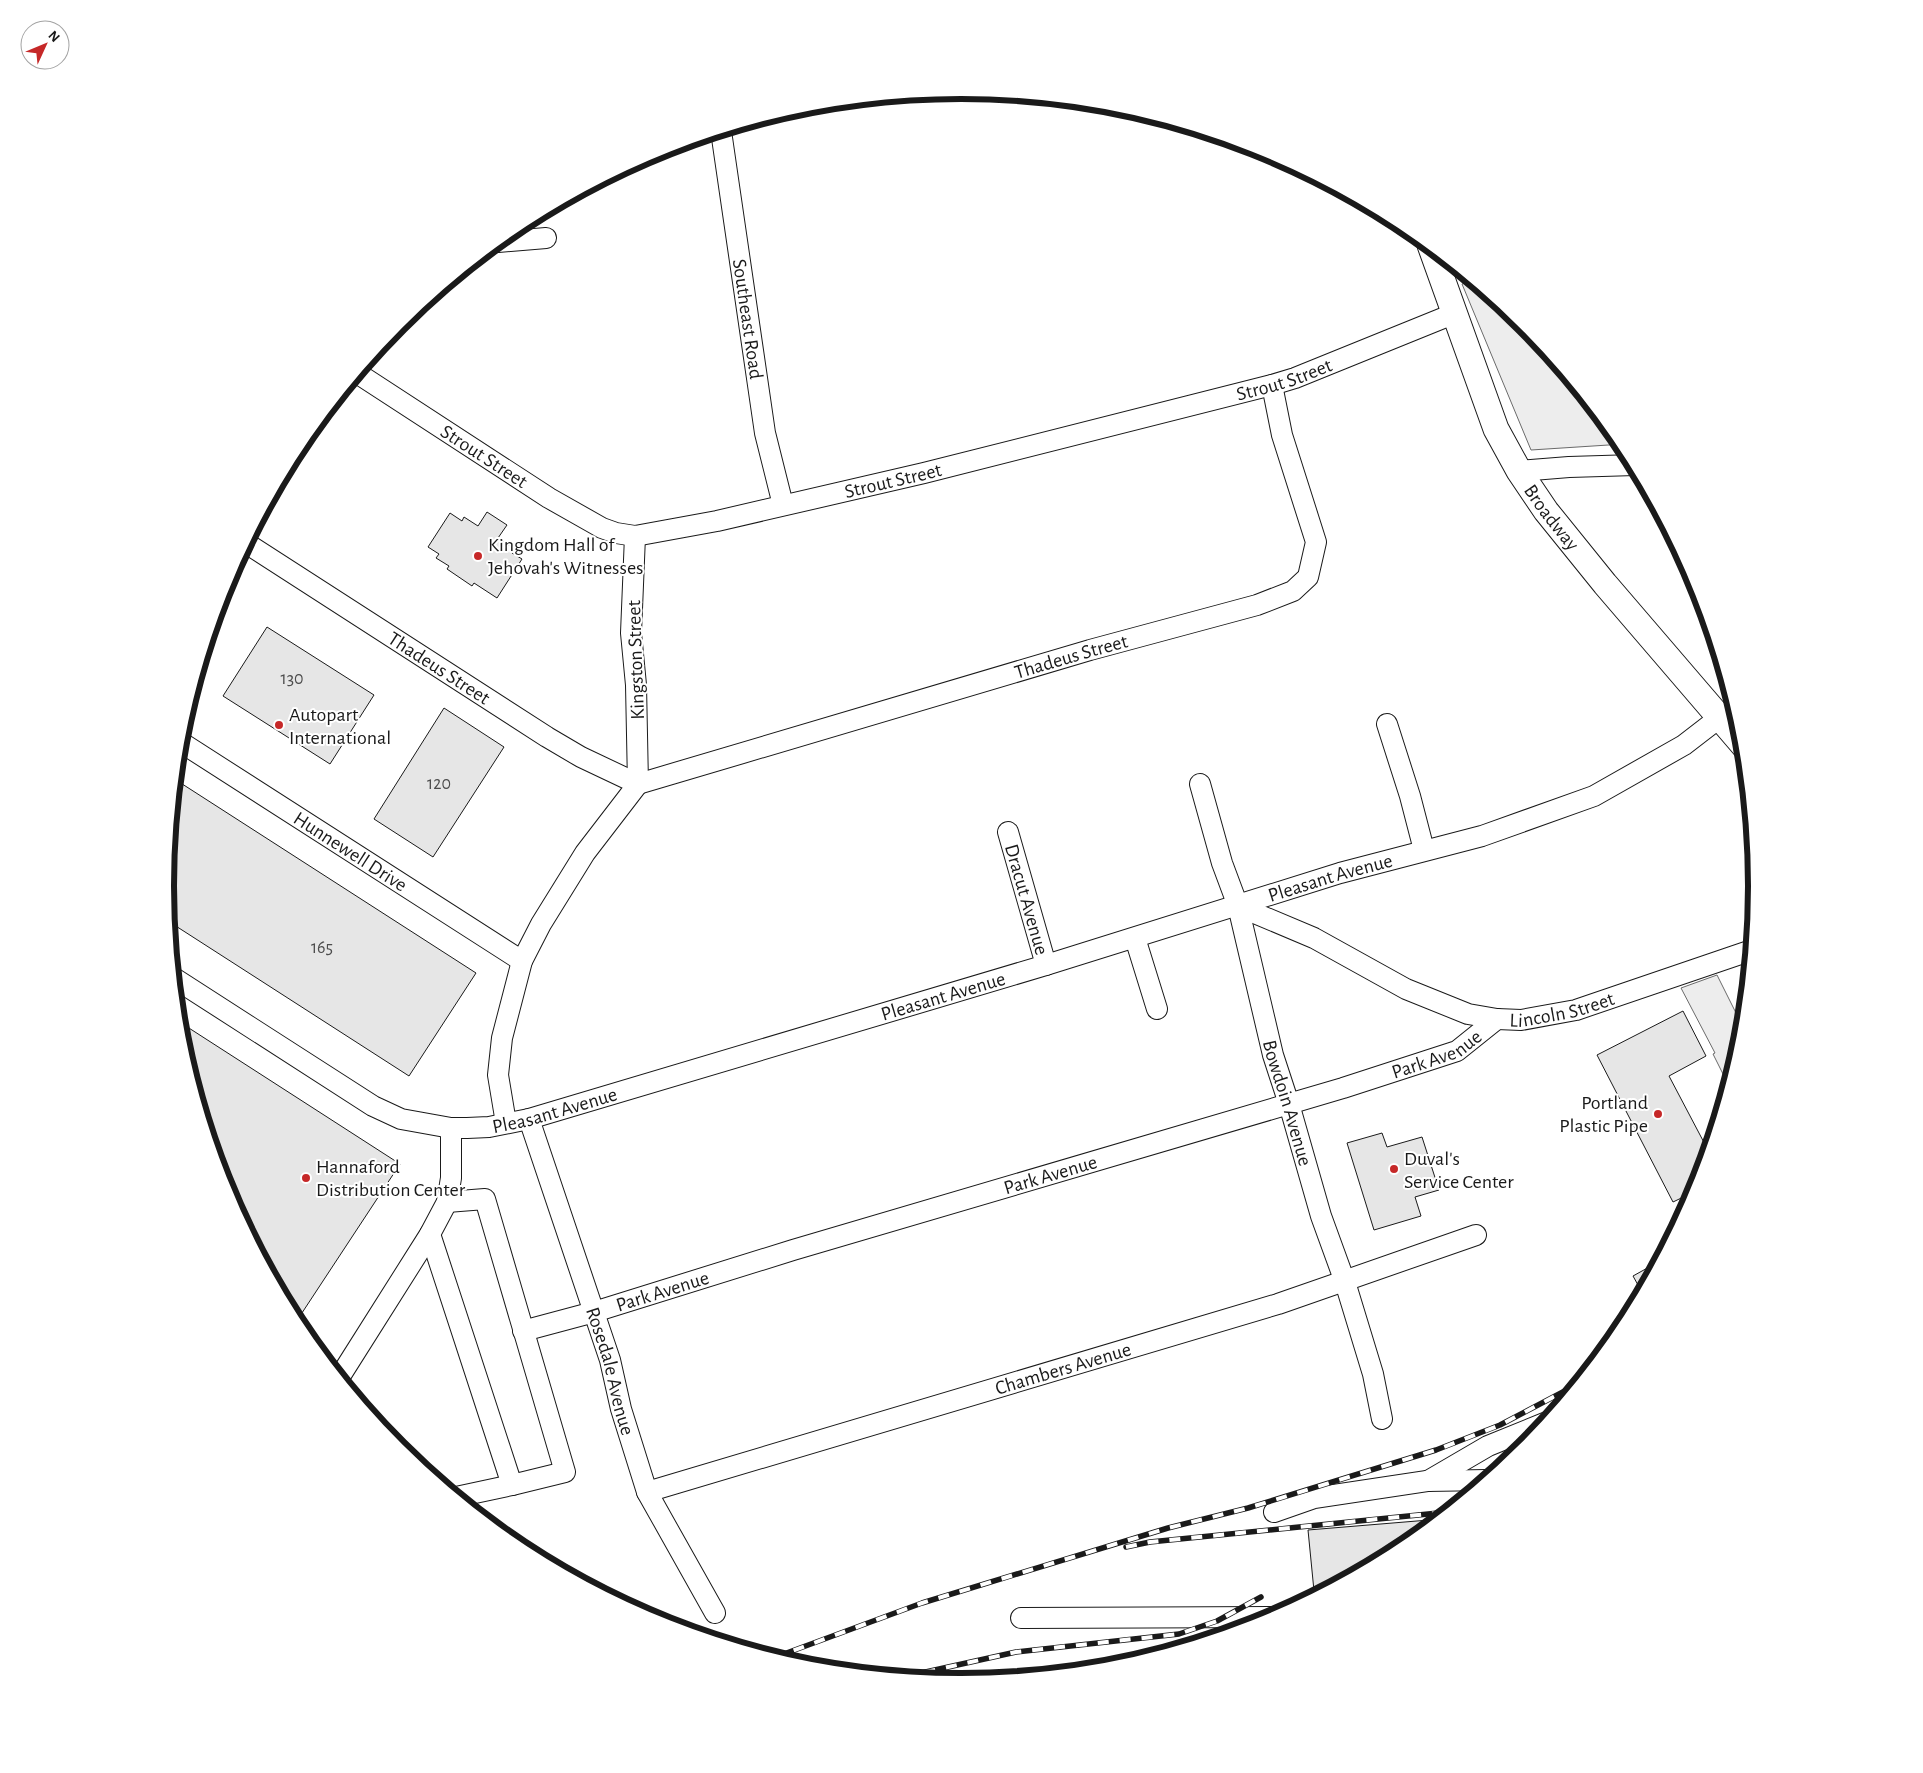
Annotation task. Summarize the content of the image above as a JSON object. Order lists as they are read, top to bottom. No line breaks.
{"streets":{"main road":["Broadway"],"street":["Southeast Road","Strout Street","Thadeus Street","Kingston Street","Hunnewell Drive","Pleasant Avenue","Dracut Avenue","Lincoln Street","Park Avenue","Bowdoin Avenue","Chambers Avenue","Rosedale Avenue"]},"crossings":[["Southeast Road","Strout Street"],["Strout Street","Broadway"],["Strout Street","Thadeus Street"],["Strout Street","Kingston Street"],["Broadway","Pleasant Avenue"],["Thadeus Street","Kingston Street"],["Pleasant Avenue","Dracut Avenue"],["Pleasant Avenue","Lincoln Street"],["Pleasant Avenue","Bowdoin Avenue"],["Pleasant Avenue","Rosedale Avenue"],["Lincoln Street","Park Avenue"],["Lincoln Street","Bowdoin Avenue"],["Park Avenue","Bowdoin Avenue"],["Park Avenue","Rosedale Avenue"],["Bowdoin Avenue","Chambers Avenue"],["Chambers Avenue","Rosedale Avenue"]],"places":["Kingdom Hall of Jehovah's Witnesses","Autopart International","Portland Plastic Pipe","Duval's Service Center","Hannaford Distribution Center"],"house_numbers":["130","120","165"],"north":"top right"}
